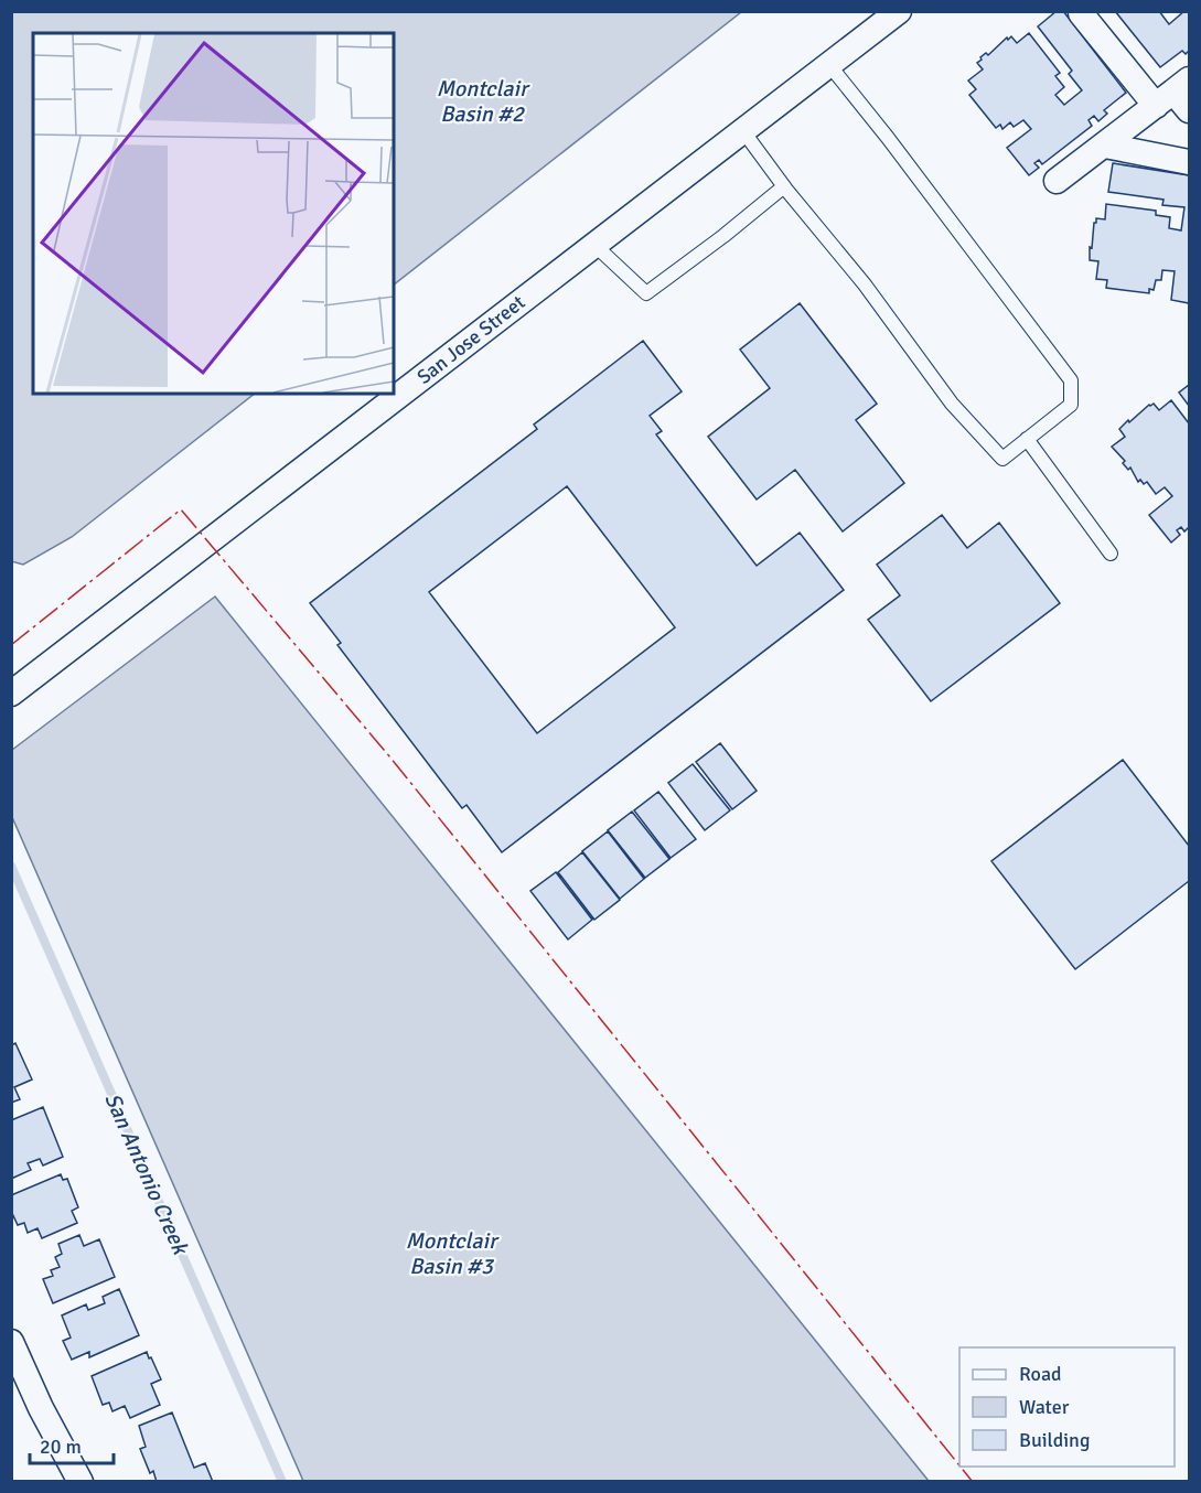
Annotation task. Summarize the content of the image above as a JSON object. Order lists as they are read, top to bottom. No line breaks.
{"streets":{"street":["San Jose Street"]},"water":["Montclair Basin #2","San Antonio Creek","Montclair Basin #3"],"legend":["Road","Water","Building"],"scale_bar":"20 m"}
